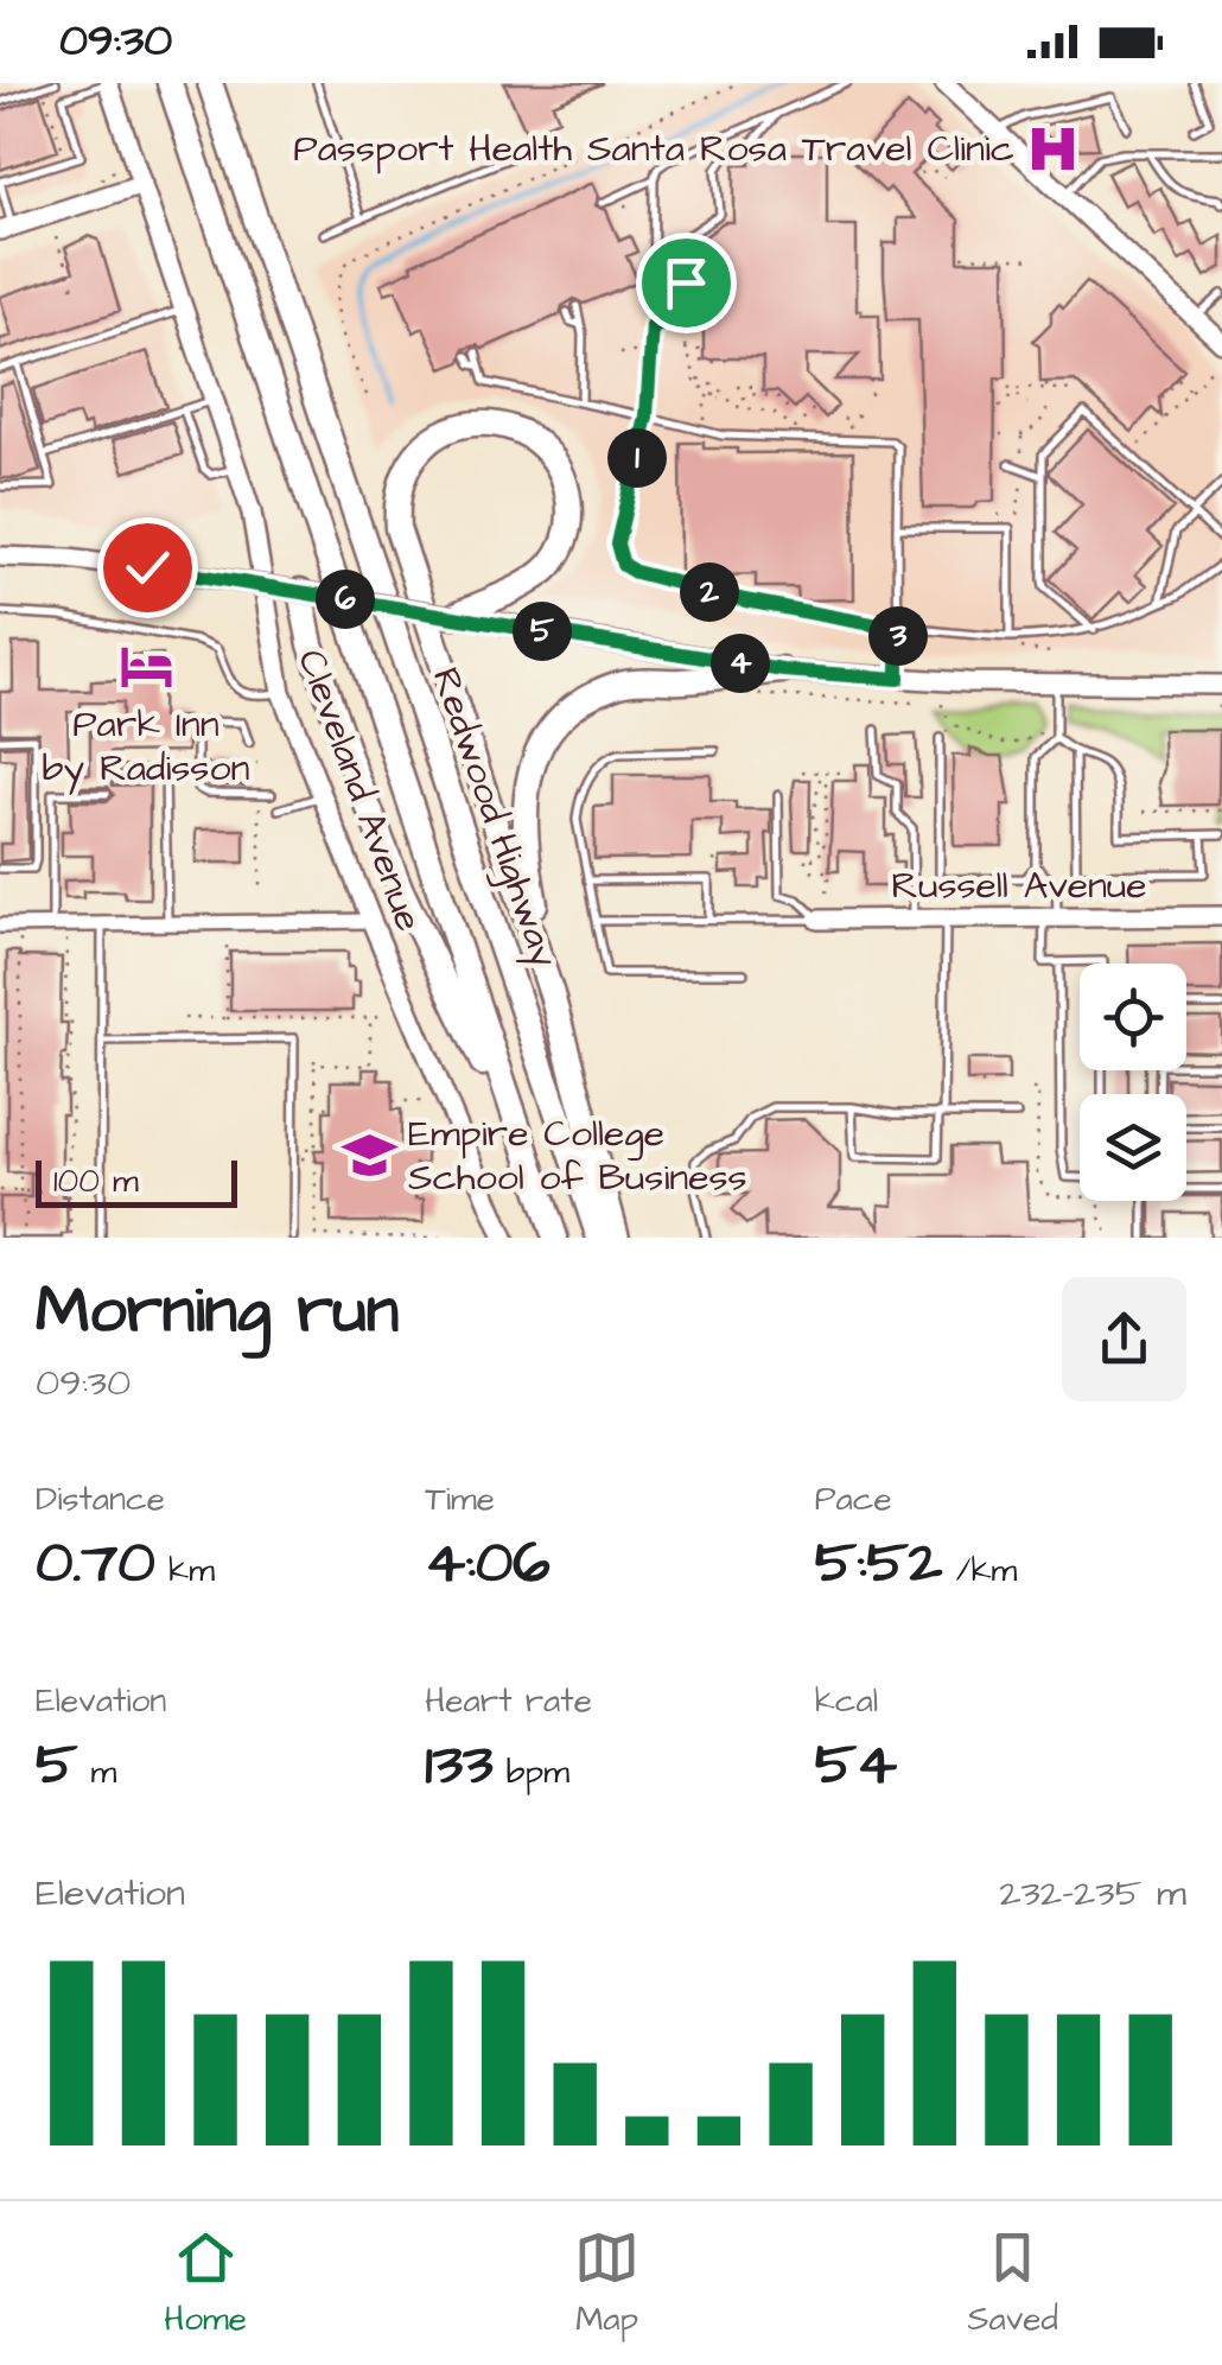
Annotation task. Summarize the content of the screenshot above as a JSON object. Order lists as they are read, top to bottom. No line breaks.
{"streets":{"highway":["Redwood Highway"],"main road":["Cleveland Avenue","Russell Avenue"]},"places":{"hospital":["Passport Health Santa Rosa Travel Clinic"],"hotel":["Park Inn by Radisson"],"school or university":["Empire College School of Business"]},"scale_bar":"100 m","page":{"status":"09:30","pins":["1","2","6","5","3","4"],"scale":"100 m","heading":["Morning run","09:30"],"stats":[["Distance","0.70 km"],["Time","4:06"],["Pace","5:52 /km"],["Elevation","5 m"],["Heart rate","133 bpm"],["kcal","54"]],"chart":["Elevation","232–235 m"],"tabs":["Home","Map","Saved"]}}
